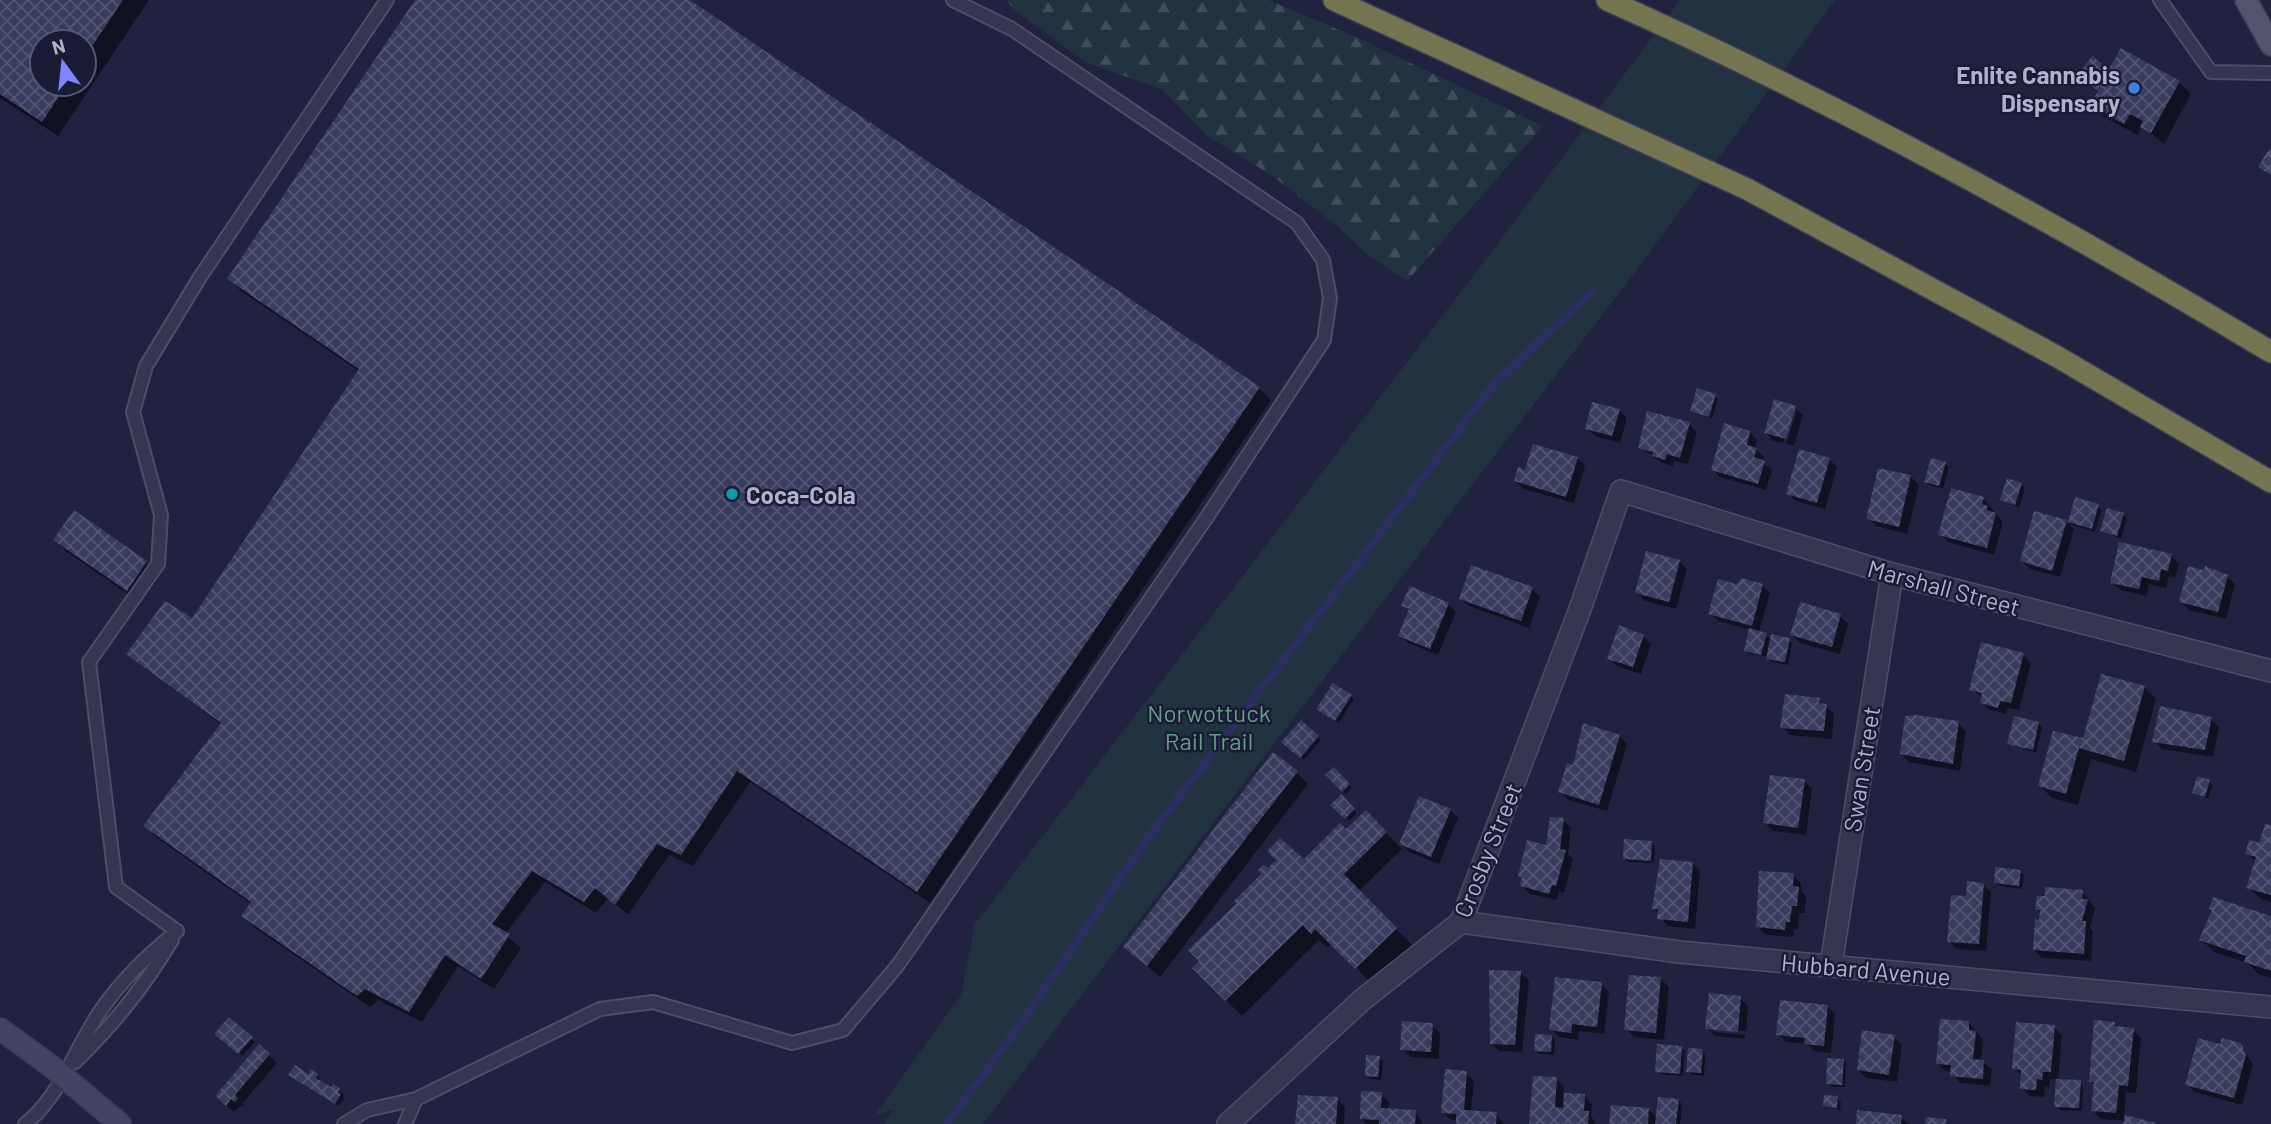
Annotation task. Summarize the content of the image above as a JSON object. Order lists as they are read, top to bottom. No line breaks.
{"streets":{"street":["Marshall Street","Swan Street","Crosby Street","Hubbard Avenue"]},"crossings":[["Marshall Street","Swan Street"],["Marshall Street","Crosby Street"],["Swan Street","Hubbard Avenue"],["Crosby Street","Hubbard Avenue"]],"parks":["Norwottuck Rail Trail"],"places":["Enlite Cannabis Dispensary","Coca-Cola"],"north":"top"}
